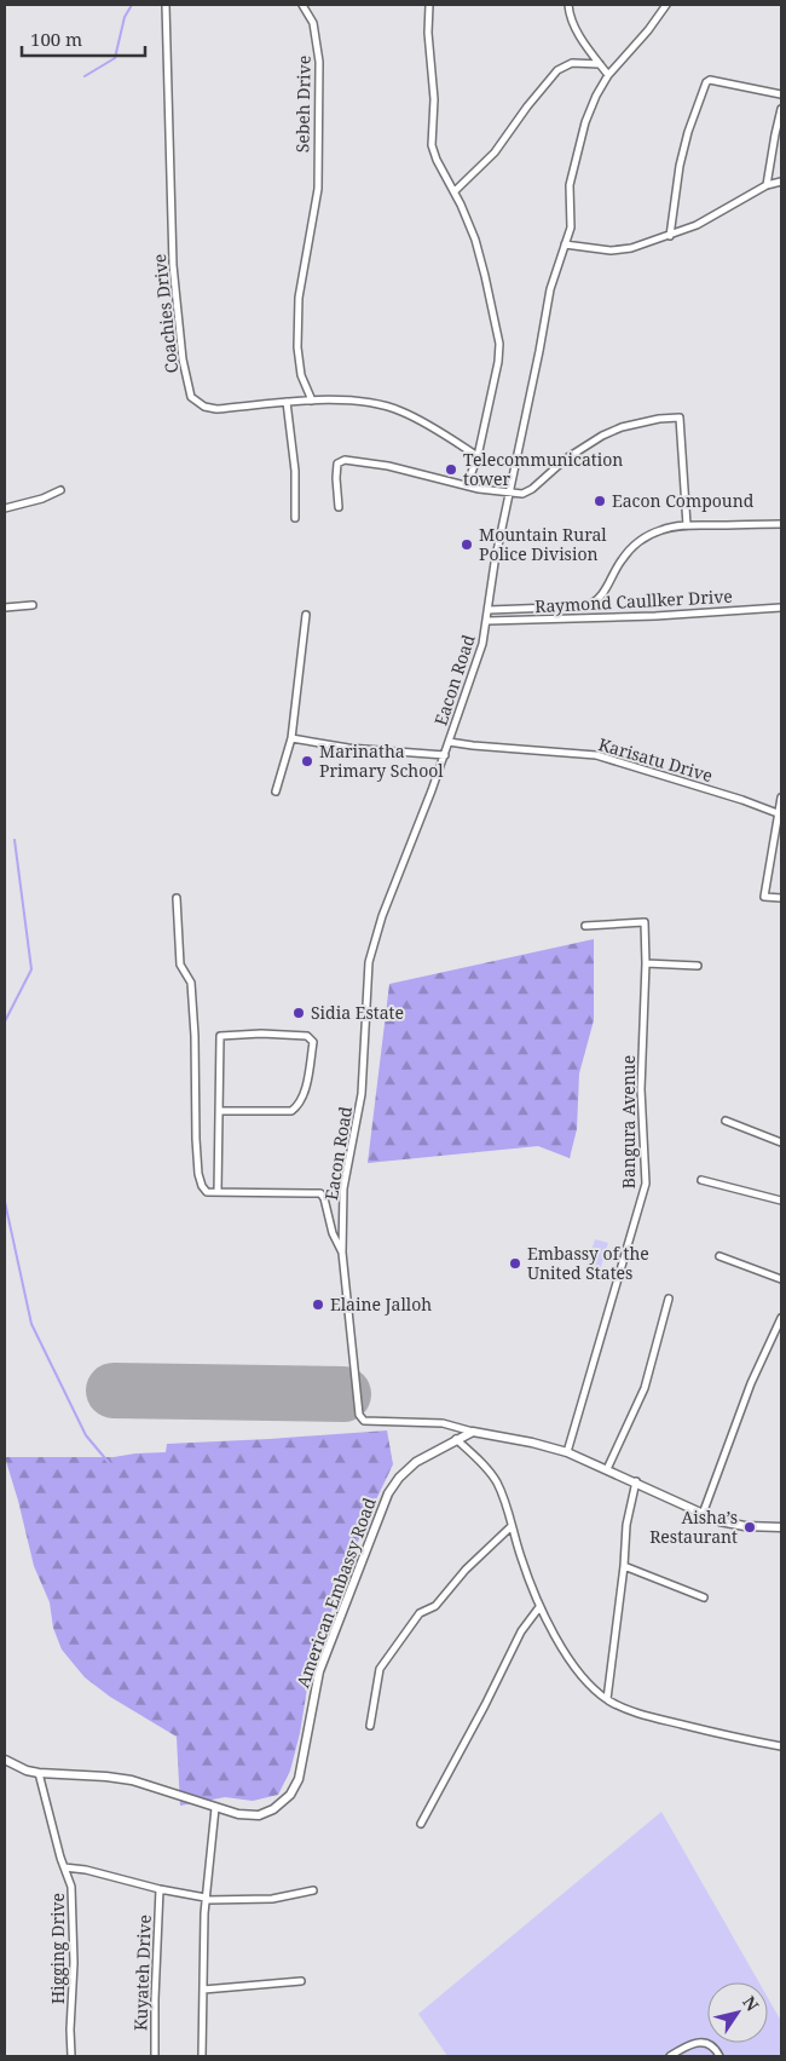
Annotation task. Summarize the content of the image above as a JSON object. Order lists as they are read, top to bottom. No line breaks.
{"streets":{"street":["Sebeh Drive","Coachies Drive","Raymond Caullker Drive","Eacon Road","Karisatu Drive","Bangura Avenue","American Embassy Road","Higging Drive","Kuyateh Drive"]},"crossings":[["Sebeh Drive","Coachies Drive"],["Raymond Caullker Drive","Eacon Road"],["Eacon Road","Karisatu Drive"],["Eacon Road","American Embassy Road"],["American Embassy Road","Higging Drive"]],"places":["Telecommunication tower","Eacon Compound","Mountain Rural Police Division","Marinatha Primary School","Sidia Estate","Embassy of the United States","Elaine Jalloh","Aisha’s Restaurant"],"scale_bar":"100 m","north":"top right"}
